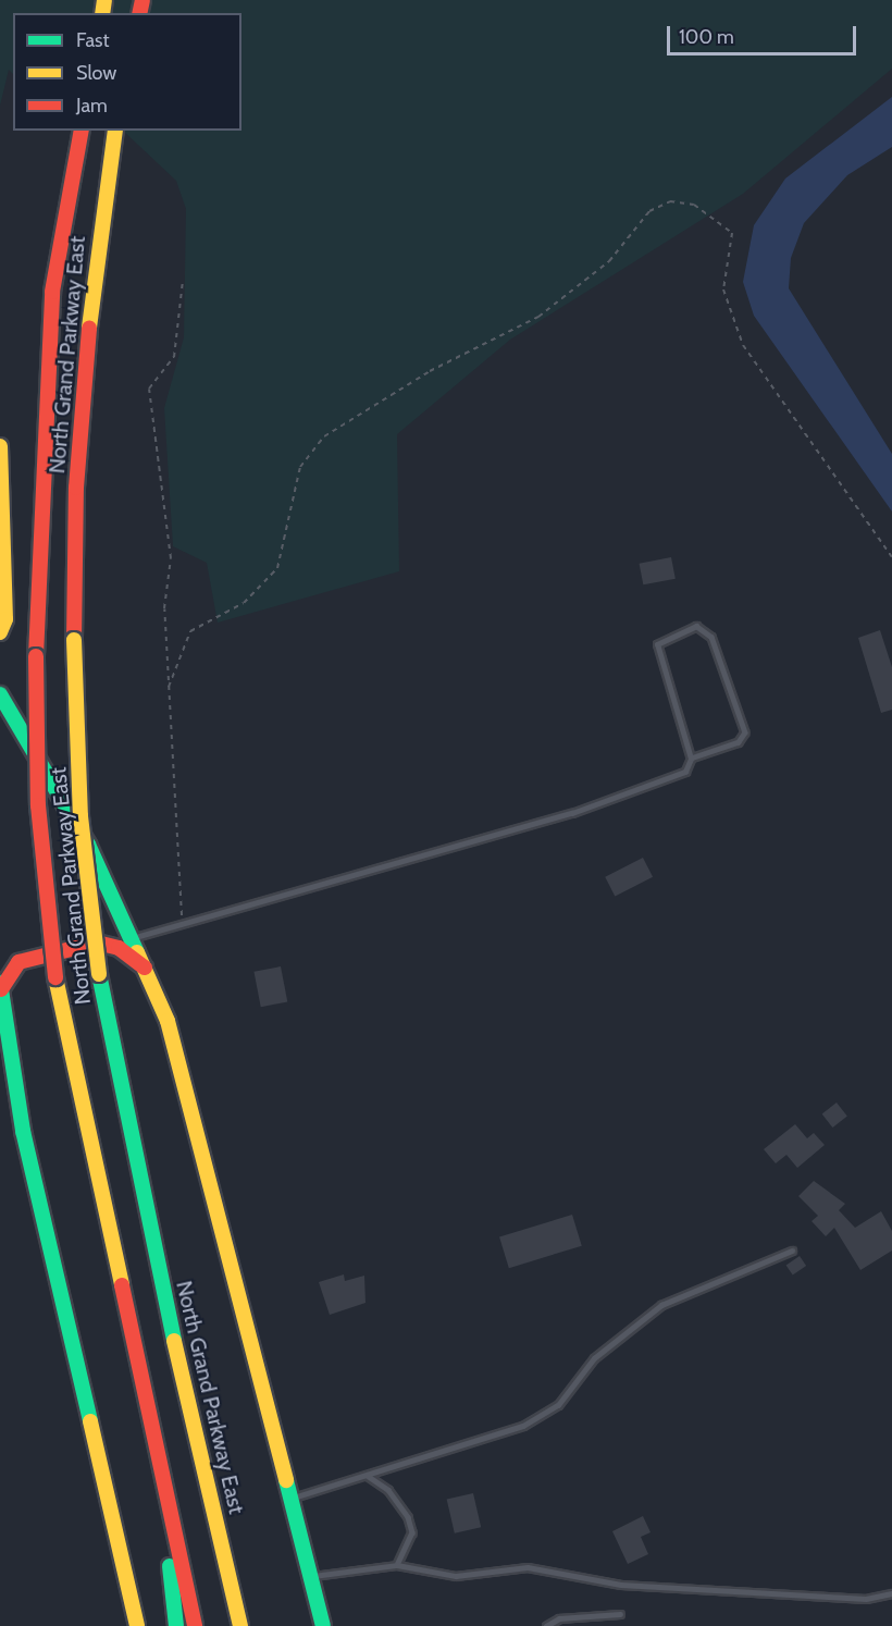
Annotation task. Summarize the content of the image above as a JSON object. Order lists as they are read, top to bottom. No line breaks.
{"streets":{"main road":["North Grand Parkway East"]},"legend":["Fast","Slow","Jam"],"scale_bar":"100 m"}
